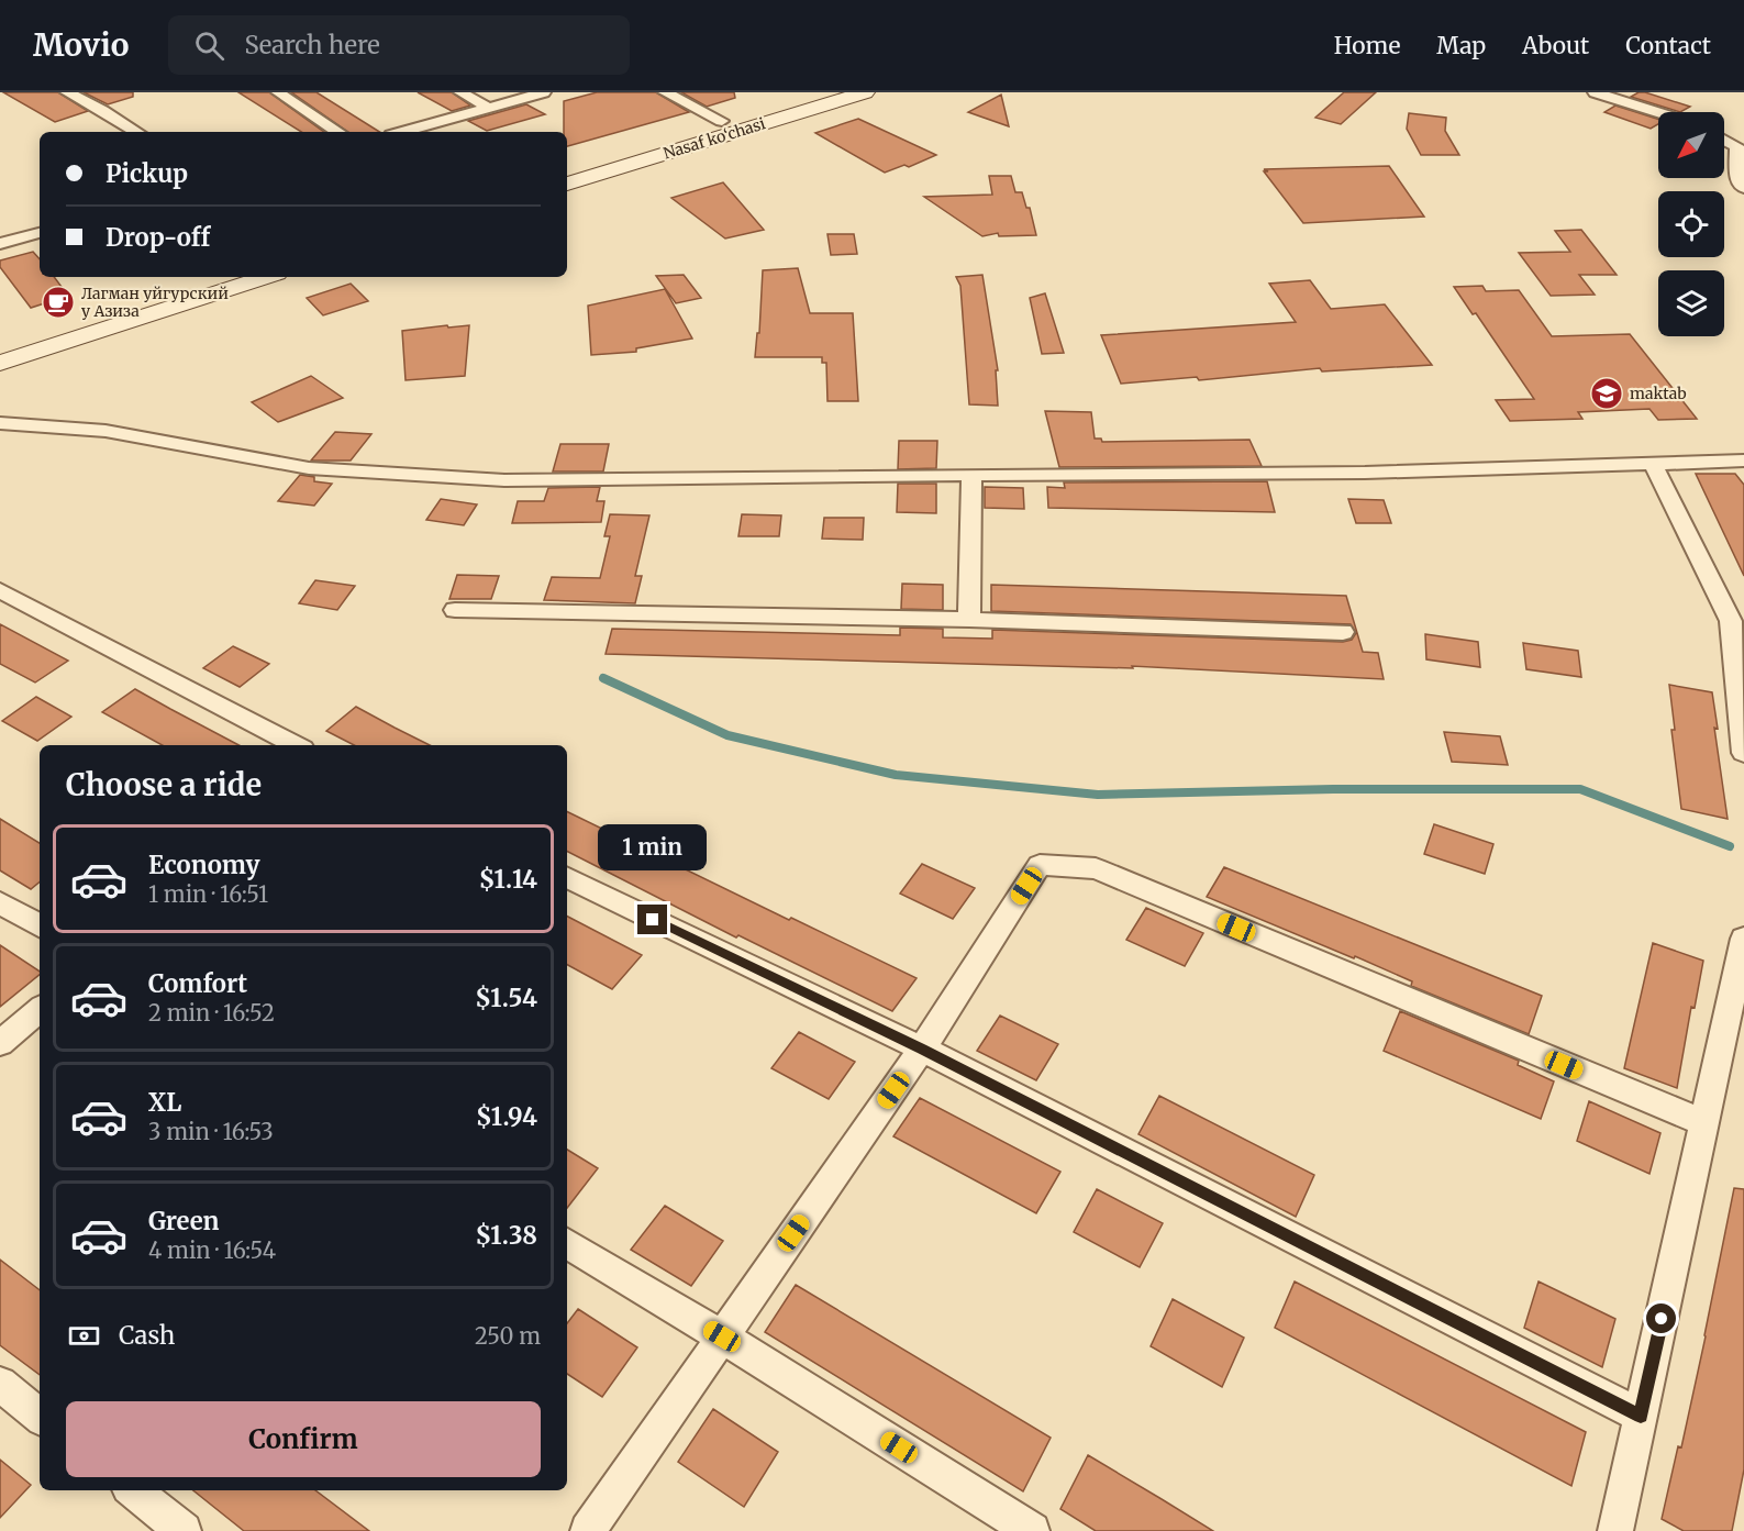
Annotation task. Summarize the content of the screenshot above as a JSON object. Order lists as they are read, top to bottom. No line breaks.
{"streets":{"main road":["Nasaf ko‘chasi"]},"places":{"cafe":["Лагман уйгурский у Азиза"],"school or university":["maktab"]},"north":"bottom left","page":{"header":"Movio","search":"Search here","nav":["Home","Map","About","Contact"],"banner":["Pickup","Drop-off"],"heading":"Choose a ride","bubble":"1 min","list":[{"name":"Economy","note":"1 min · 16:51","value":"$1.14"},{"name":"Comfort","note":"2 min · 16:52","value":"$1.54"},{"name":"XL","note":"3 min · 16:53","value":"$1.94"},{"name":"Green","note":"4 min · 16:54","value":"$1.38"}],"pay":["Cash","250 m"],"buttons":"Confirm"}}
